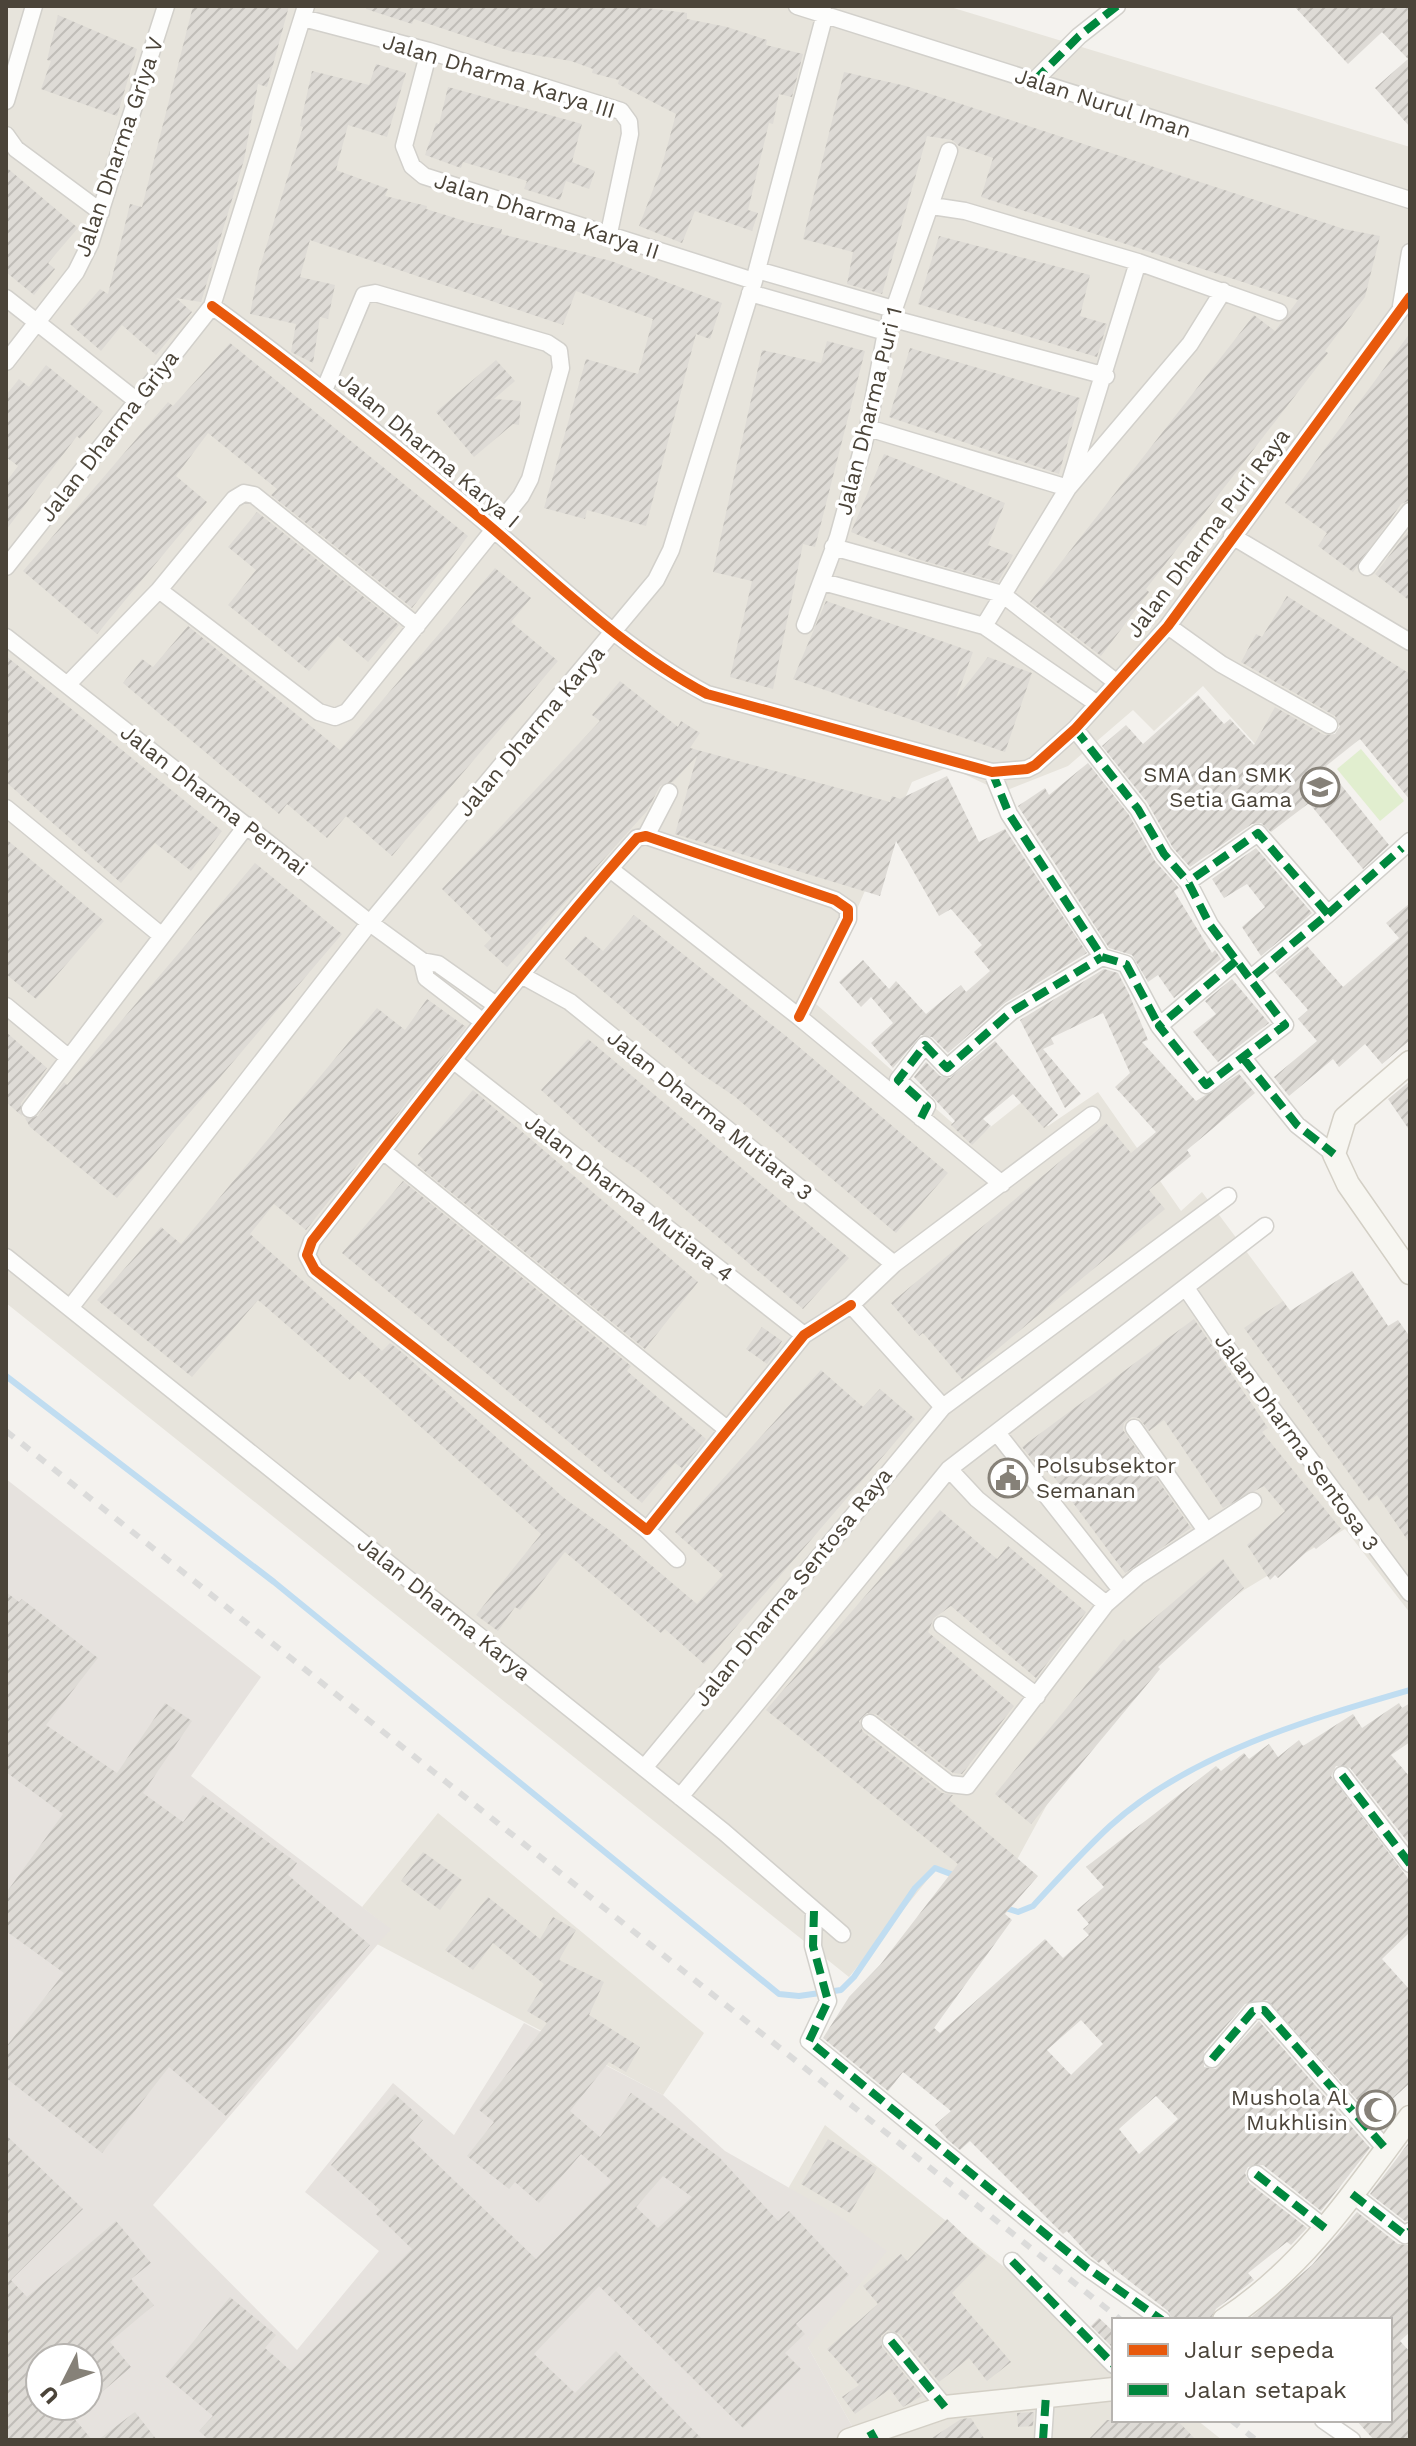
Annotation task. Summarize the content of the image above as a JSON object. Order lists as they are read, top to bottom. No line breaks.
{"streets":{"street":["Jalan Dharma Karya III","Jalan Nurul Iman","Jalan Dharma Griya V","Jalan Dharma Karya II","Jalan Dharma Puri 1","Jalan Dharma Griya","Jalan Dharma Karya I","Jalan Dharma Puri Raya","Jalan Dharma Karya","Jalan Dharma Permai","Jalan Dharma Mutiara 3","Jalan Dharma Mutiara 4","Jalan Dharma Sentosa 3","Jalan Dharma Sentosa Raya"]},"crossings":[["Jalan Dharma Karya III","Jalan Dharma Karya II"],["Jalan Nurul Iman","Jalan Dharma Karya"],["Jalan Dharma Karya II","Jalan Dharma Karya"],["Jalan Dharma Griya","Jalan Dharma Karya I"],["Jalan Dharma Karya I","Jalan Dharma Puri Raya"],["Jalan Dharma Karya I","Jalan Dharma Karya"],["Jalan Dharma Puri Raya","Jalan Dharma Karya"],["Jalan Dharma Karya","Jalan Dharma Permai"],["Jalan Dharma Karya","Jalan Dharma Sentosa Raya"]],"places":{"school or university":["SMA dan SMK Setia Gama"],"public building":["Polsubsektor Semanan"],"mosque":["Mushola Al Mukhlisin"]},"legend":["Jalur sepeda","Jalan setapak"],"north":"bottom left"}
